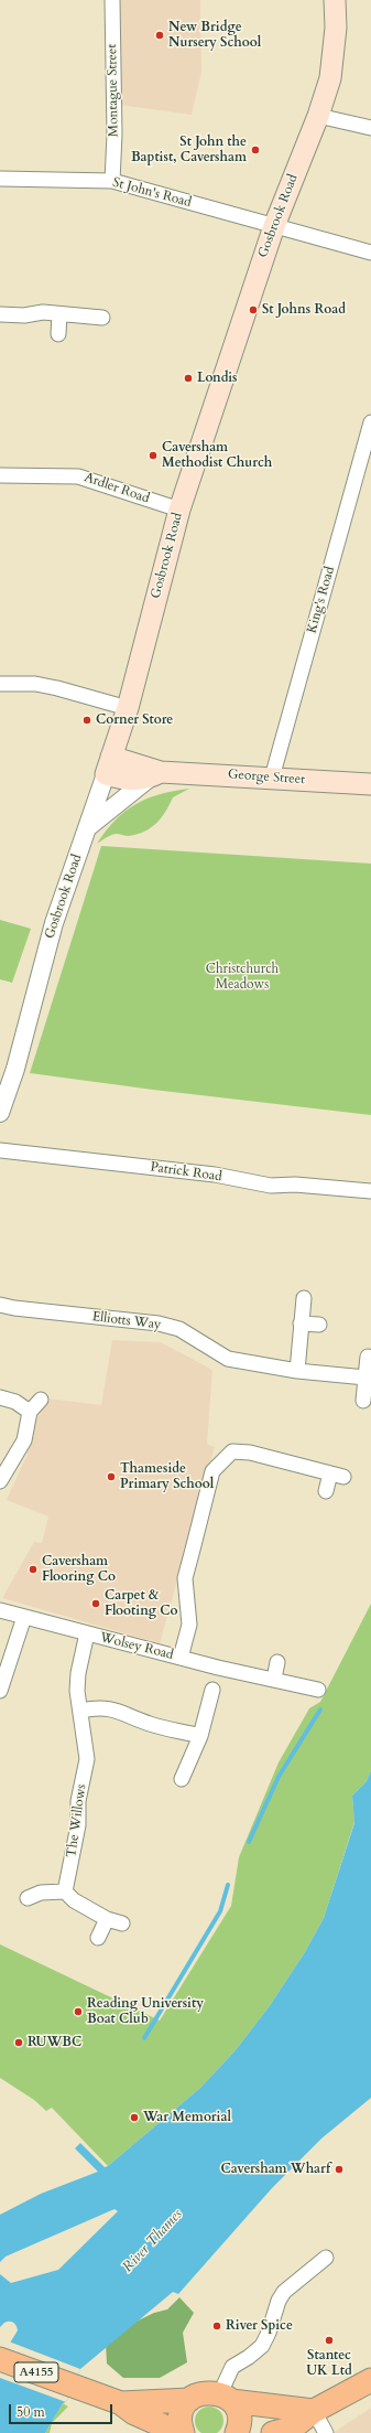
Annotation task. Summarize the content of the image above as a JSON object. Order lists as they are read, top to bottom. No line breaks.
{"streets":{"main road":["Gosbrook Road","George Street","A4155"],"street":["Montague Street","St John's Road","Ardler Road","King's Road","Patrick Road","Elliotts Way","Wolsey Road","The Willows"]},"crossings":[["Montague Street","St John's Road"],["St John's Road","Gosbrook Road"],["Gosbrook Road","Ardler Road"],["Gosbrook Road","George Street"],["King's Road","George Street"],["Wolsey Road","The Willows"]],"water":["River Thames"],"parks":["Christchurch Meadows"],"places":["New Bridge Nursery School","St John the Baptist, Caversham","St Johns Road","Londis","Caversham Methodist Church","Corner Store","Thameside Primary School","Caversham Flooring Co","Carpet & Flooting Co","Reading University Boat Club","RUWBC","War Memorial","Caversham Wharf","River Spice","Stantec UK Ltd"],"scale_bar":"50 m"}
